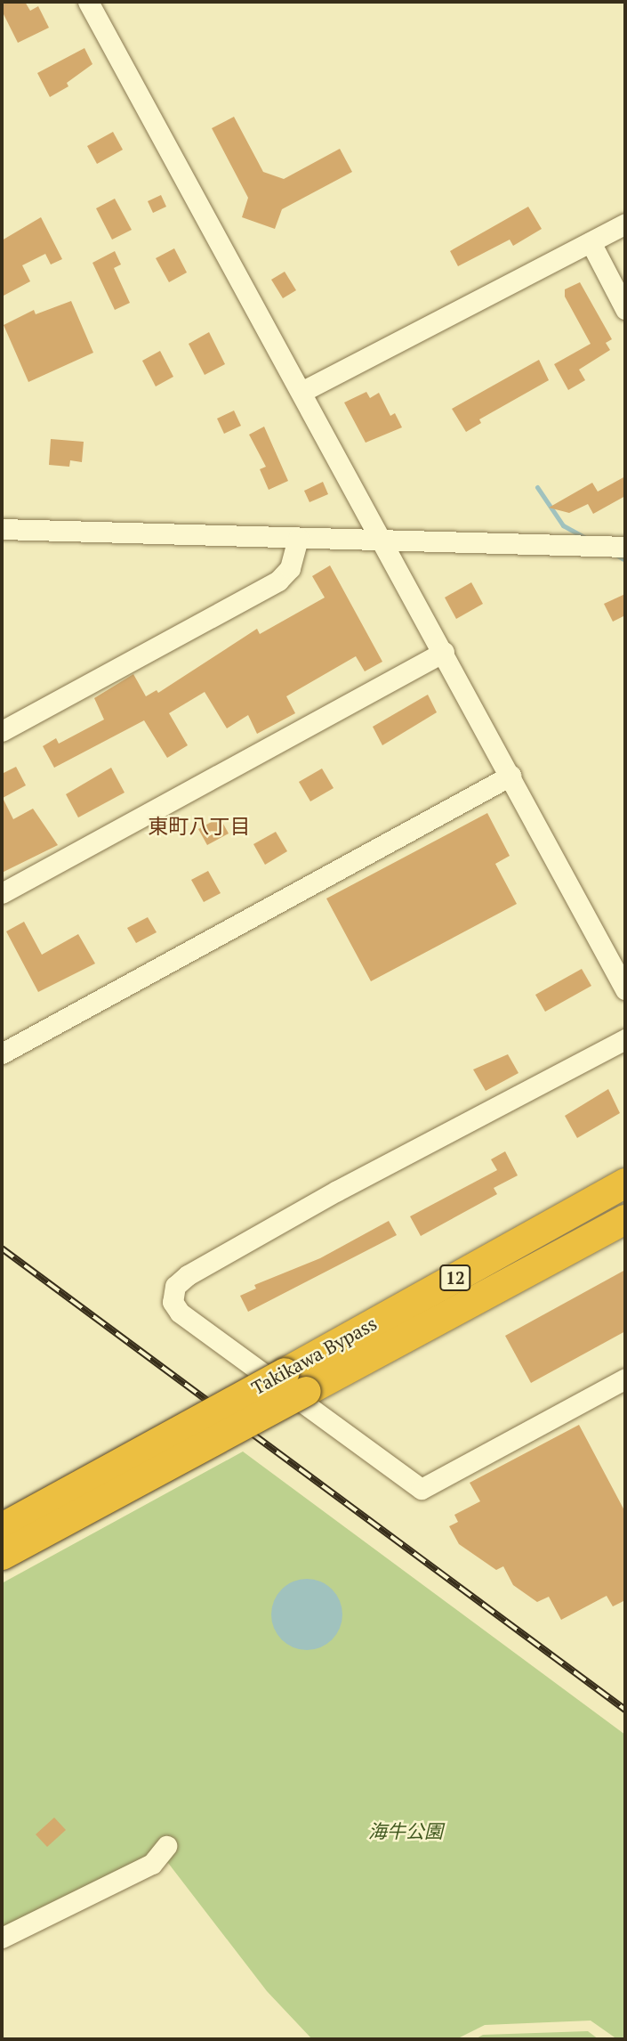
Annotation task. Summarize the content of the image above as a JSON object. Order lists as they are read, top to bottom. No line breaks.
{"streets":{"highway":["12","Takikawa Bypass"]},"districts":["東町八丁目"],"parks":["海牛公園"]}
